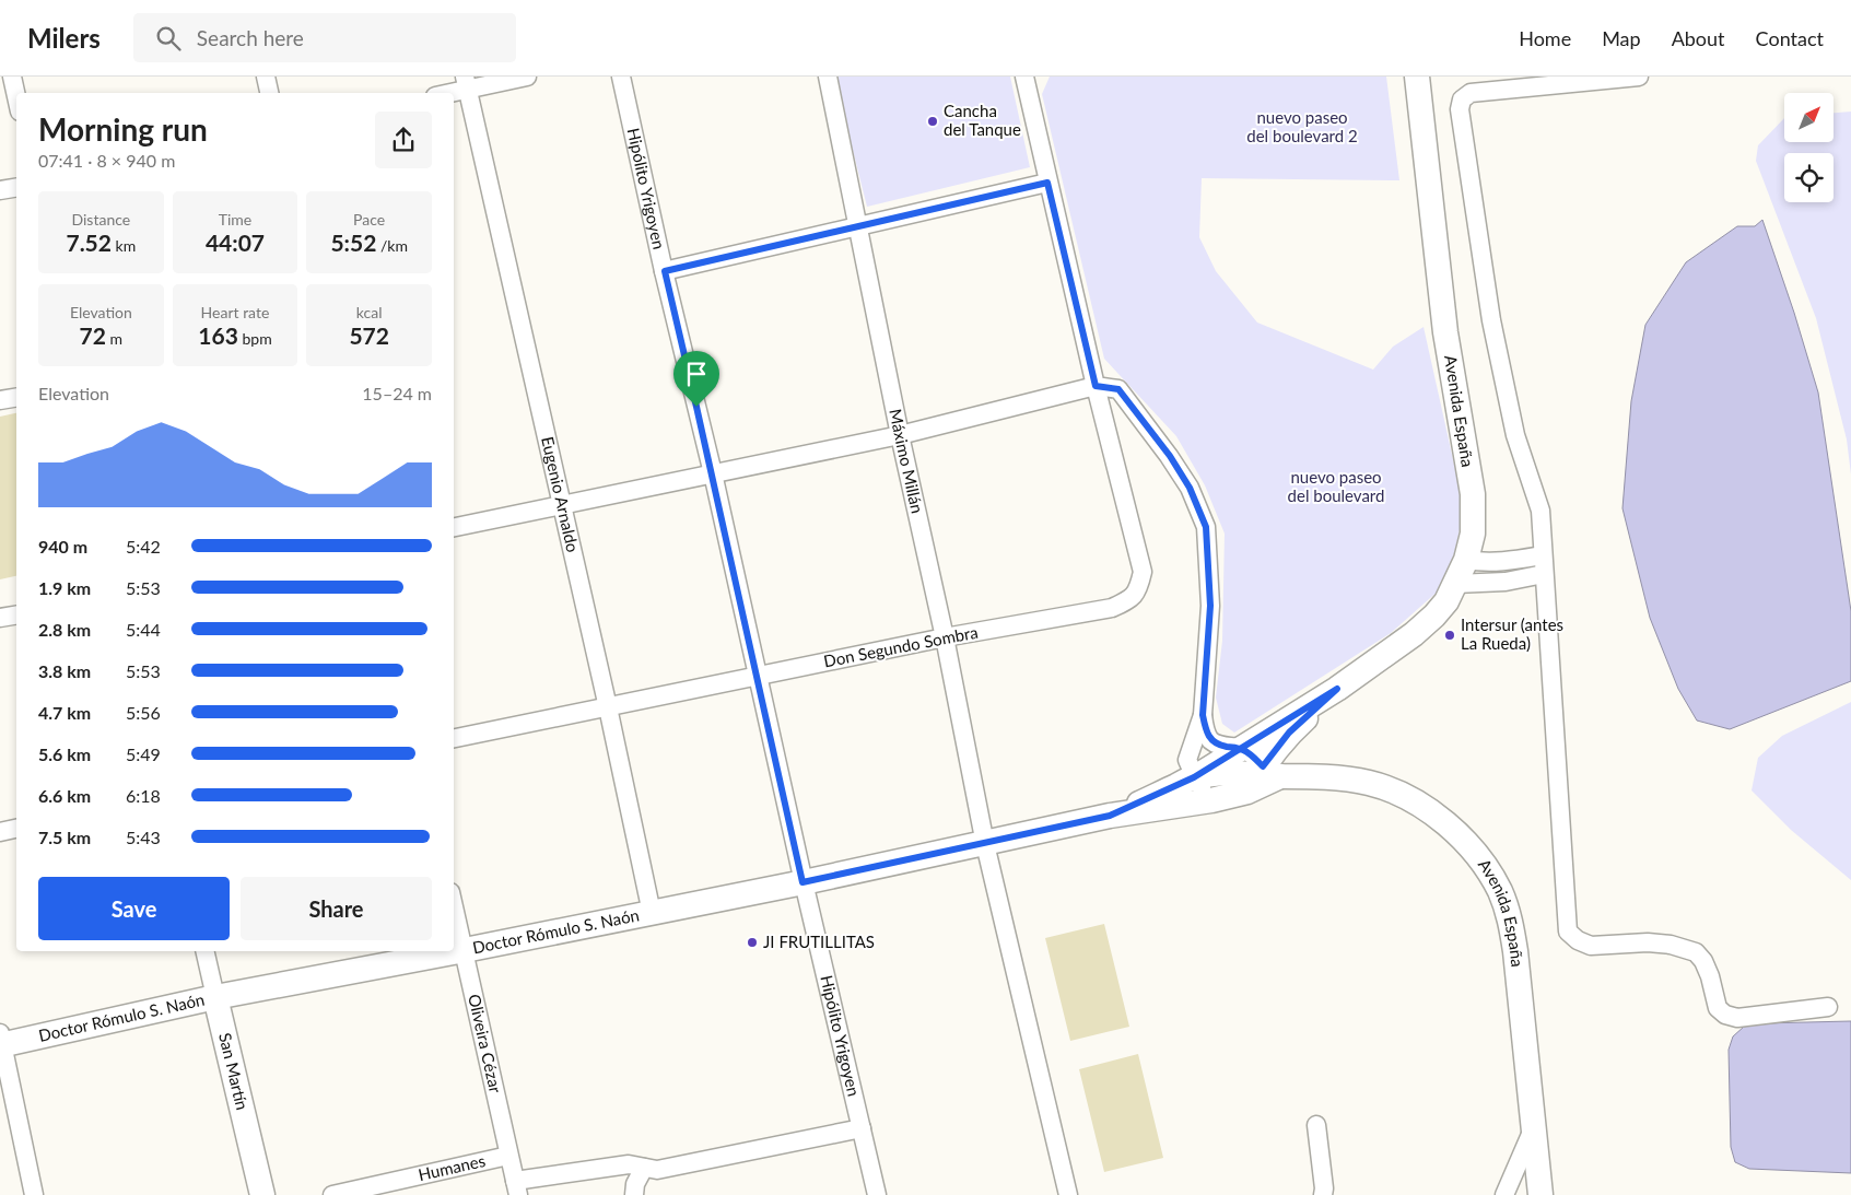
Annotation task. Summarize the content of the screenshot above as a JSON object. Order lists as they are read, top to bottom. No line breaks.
{"streets":{"main road":["Avenida España","Doctor Rómulo S. Naón","San Martín"],"street":["Hipólito Yrigoyen","Máximo Millán","Eugenio Arnaldo","Don Segundo Sombra","Oliveira Cézar","Humanes"]},"crossings":[["Hipólito Yrigoyen","Don Segundo Sombra"],["Hipólito Yrigoyen","Doctor Rómulo S. Naón"],["Avenida España","Doctor Rómulo S. Naón"],["Máximo Millán","Don Segundo Sombra"],["Máximo Millán","Doctor Rómulo S. Naón"],["Eugenio Arnaldo","Don Segundo Sombra"],["Eugenio Arnaldo","Doctor Rómulo S. Naón"],["Doctor Rómulo S. Naón","Oliveira Cézar"],["Doctor Rómulo S. Naón","San Martín"],["Oliveira Cézar","Humanes"]],"parks":["nuevo paseo del boulevard 2","nuevo paseo del boulevard"],"places":["Cancha del Tanque","Intersur (antes La Rueda)","JI FRUTILLITAS"],"north":"top right","page":{"header":"Milers","search":"Search here","nav":["Home","Map","About","Contact"],"heading":["Morning run","07:41 · 8 × 940 m"],"stats":[["Distance","7.52 km"],["Time","44:07"],["Pace","5:52 /km"],["Elevation","72 m"],["Heart rate","163 bpm"],["kcal","572"]],"chart":["Elevation","15–24 m"],"list":[{"name":"940 m","note":"5:42"},{"name":"1.9 km","note":"5:53"},{"name":"2.8 km","note":"5:44"},{"name":"3.8 km","note":"5:53"},{"name":"4.7 km","note":"5:56"},{"name":"5.6 km","note":"5:49"},{"name":"6.6 km","note":"6:18"},{"name":"7.5 km","note":"5:43"}],"buttons":["Save","Share"]}}
